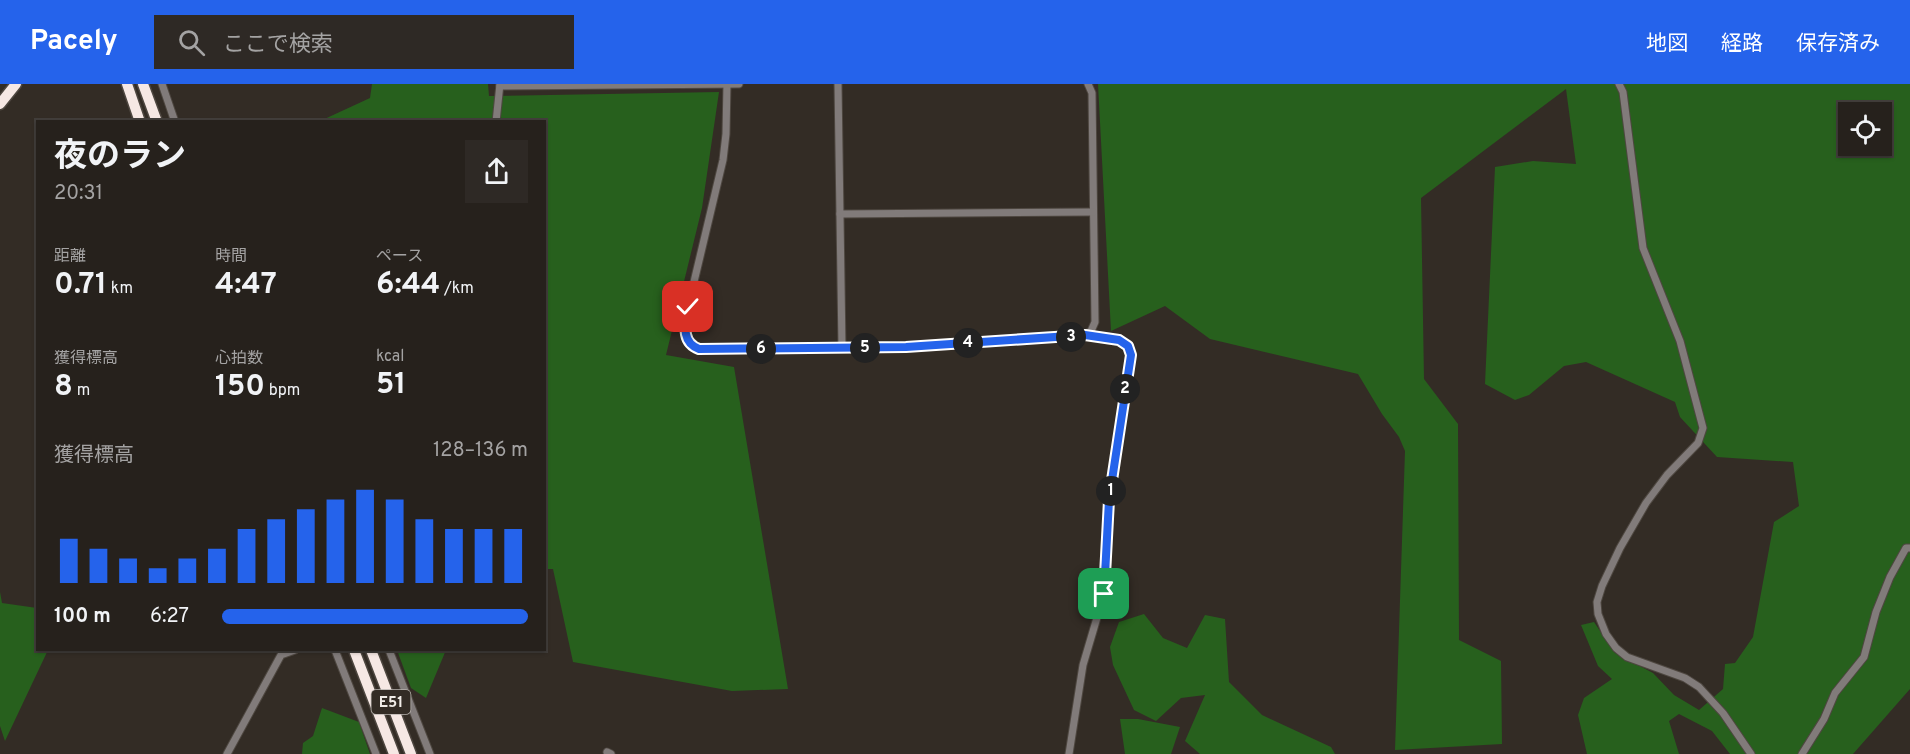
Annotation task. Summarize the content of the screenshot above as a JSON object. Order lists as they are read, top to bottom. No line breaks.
{"streets":{"highway":["E51"]},"page":{"header":"Pacely","search":"ここで検索","nav":["地図","経路","保存済み"],"heading":["夜のラン","20:31"],"stats":[["距離","0.71 km"],["時間","4:47"],["ペース","6:44 /km"],["獲得標高","8 m"],["心拍数","150 bpm"],["kcal","51"]],"pins":["3","4","5","6","2","1"],"chart":["獲得標高","128–136 m"],"list":[{"name":"100 m","note":"6:27"}]}}
